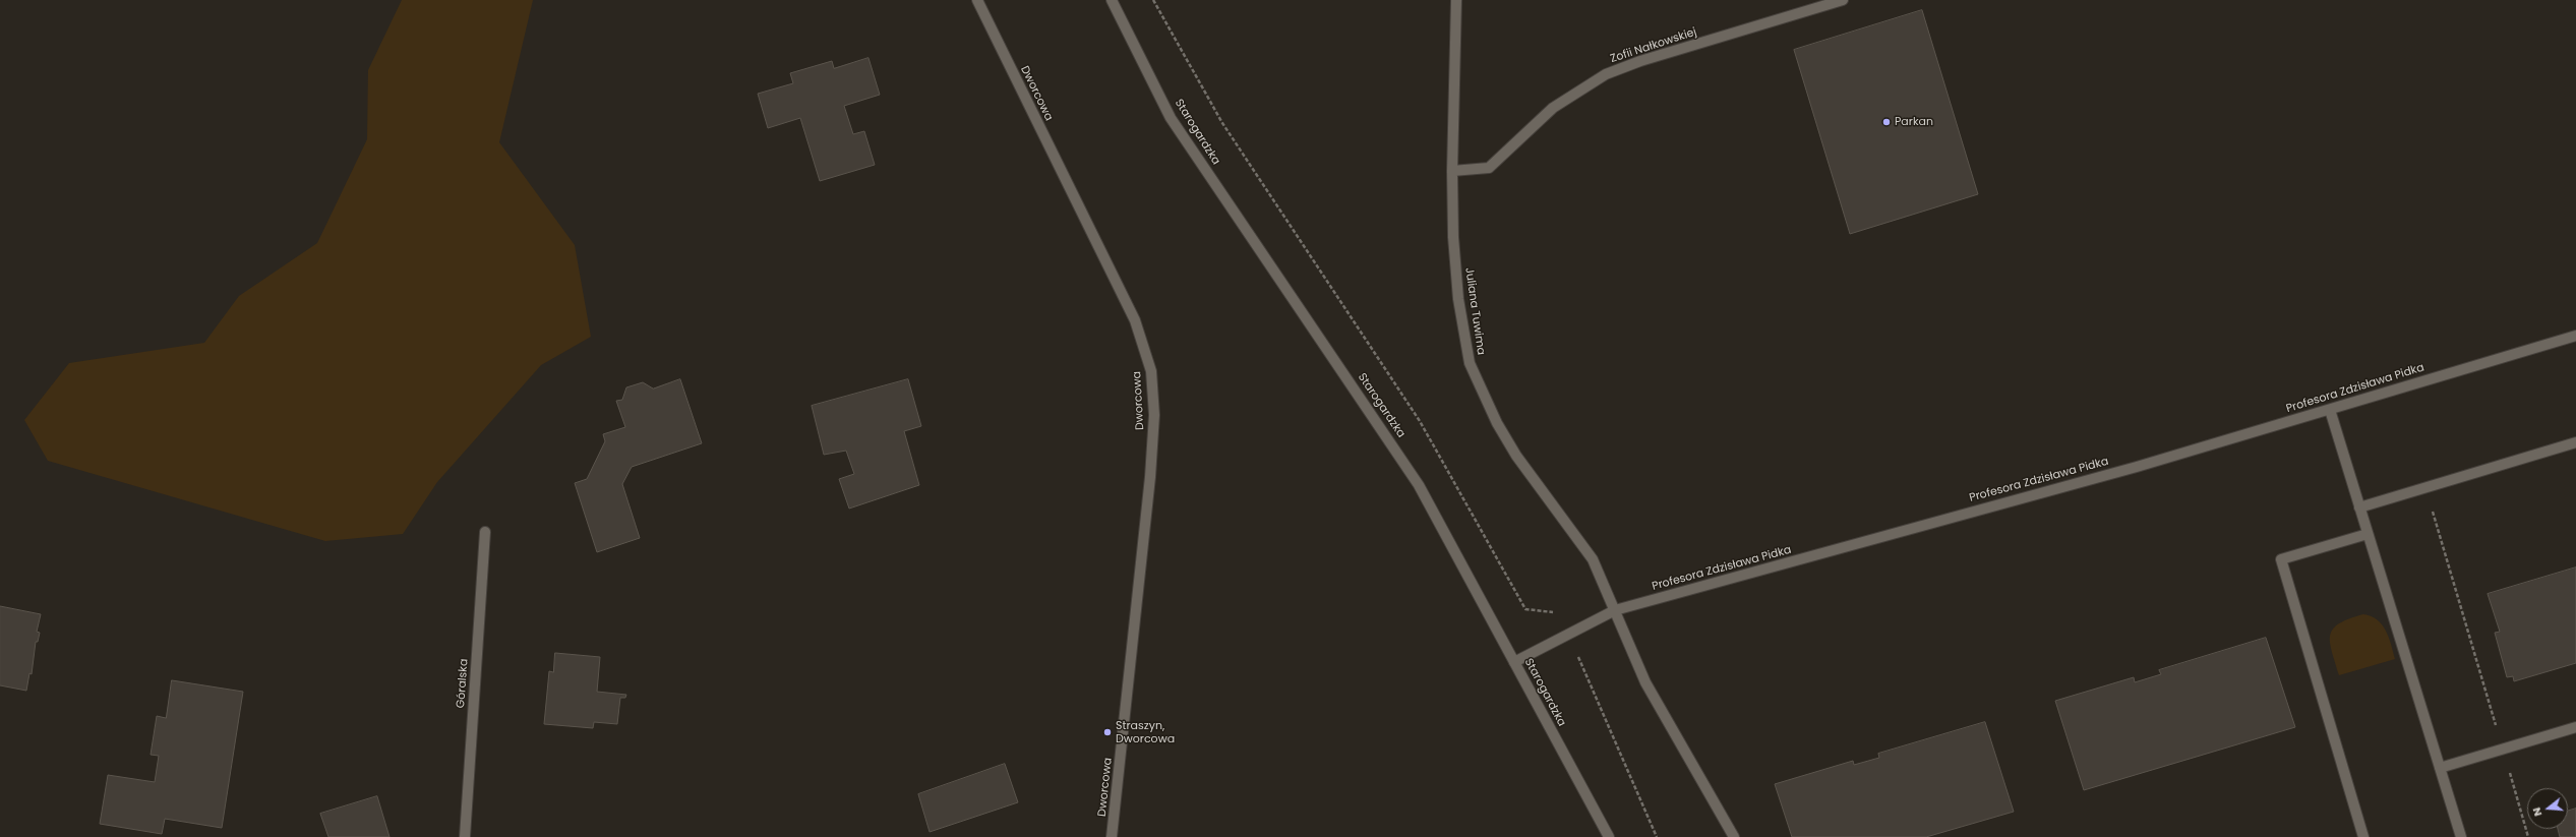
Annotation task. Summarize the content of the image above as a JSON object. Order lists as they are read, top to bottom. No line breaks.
{"streets":{"street":["Zofii Nałkowskiej","Dworcowa","Starogardzka","Juliana Tuwima","Profesora Zdzisława Pidka","Góralska"]},"crossings":[["Zofii Nałkowskiej","Juliana Tuwima"],["Starogardzka","Profesora Zdzisława Pidka"],["Juliana Tuwima","Profesora Zdzisława Pidka"]],"places":["Parkan","Straszyn, Dworcowa"],"north":"left"}
